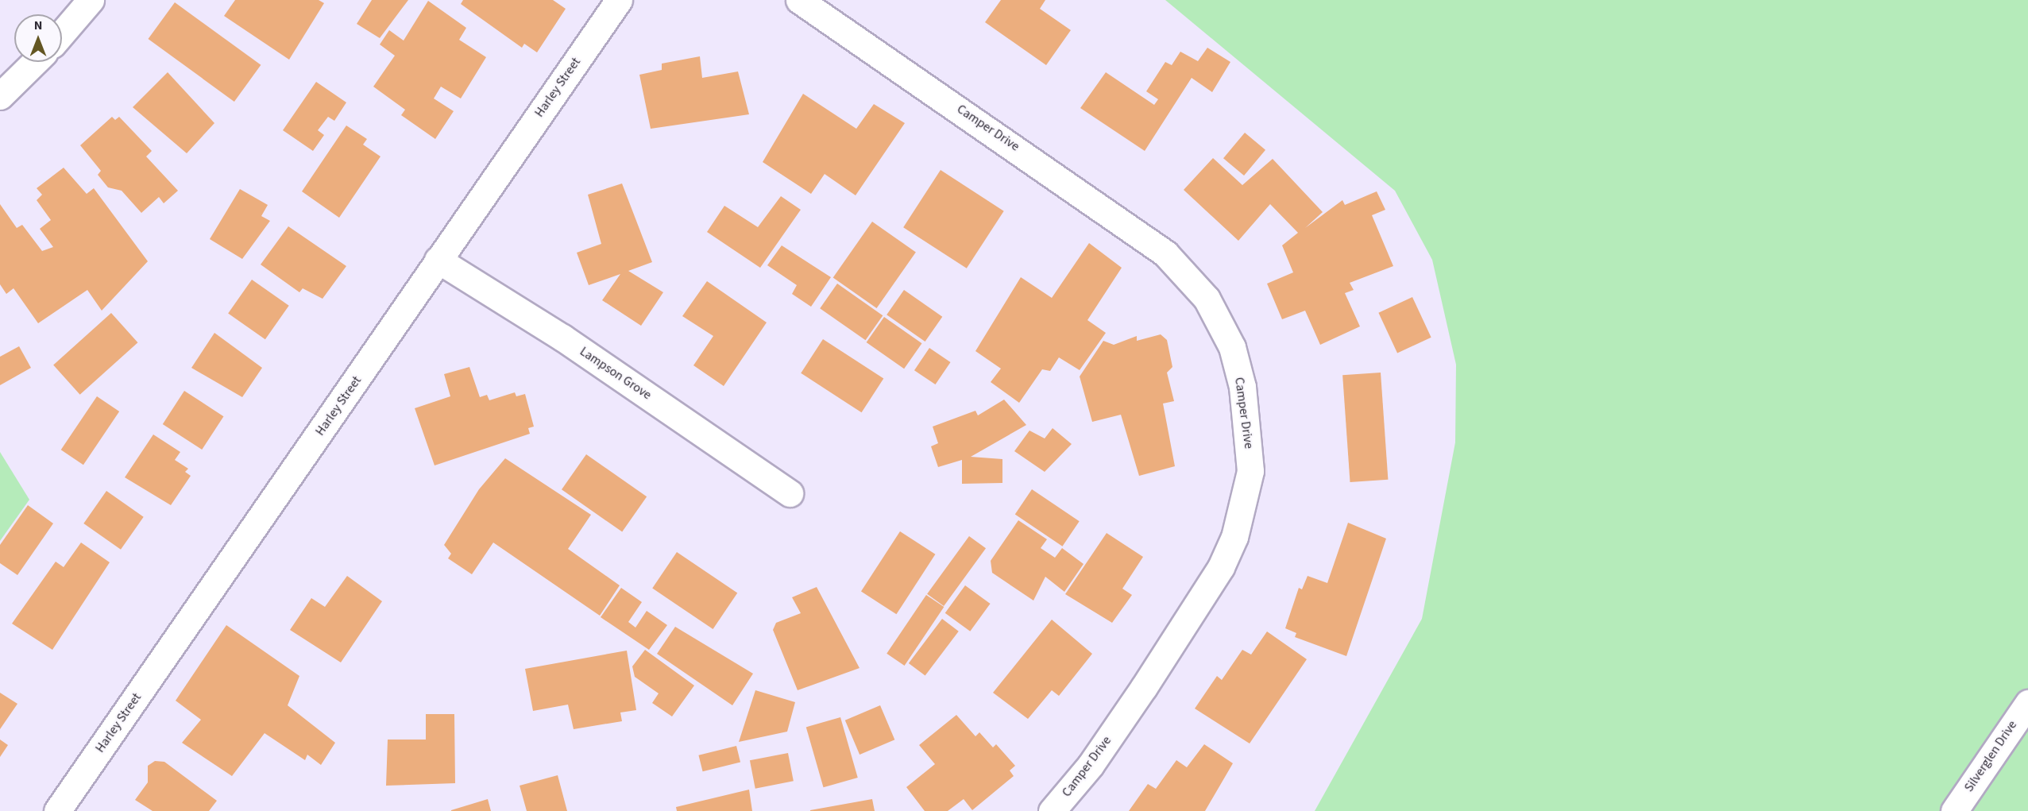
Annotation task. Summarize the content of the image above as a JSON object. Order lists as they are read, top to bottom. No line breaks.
{"streets":{"street":["Harley Street","Camper Drive","Lampson Grove","Silverglen Drive"]},"crossings":[["Harley Street","Lampson Grove"]],"north":"top"}
